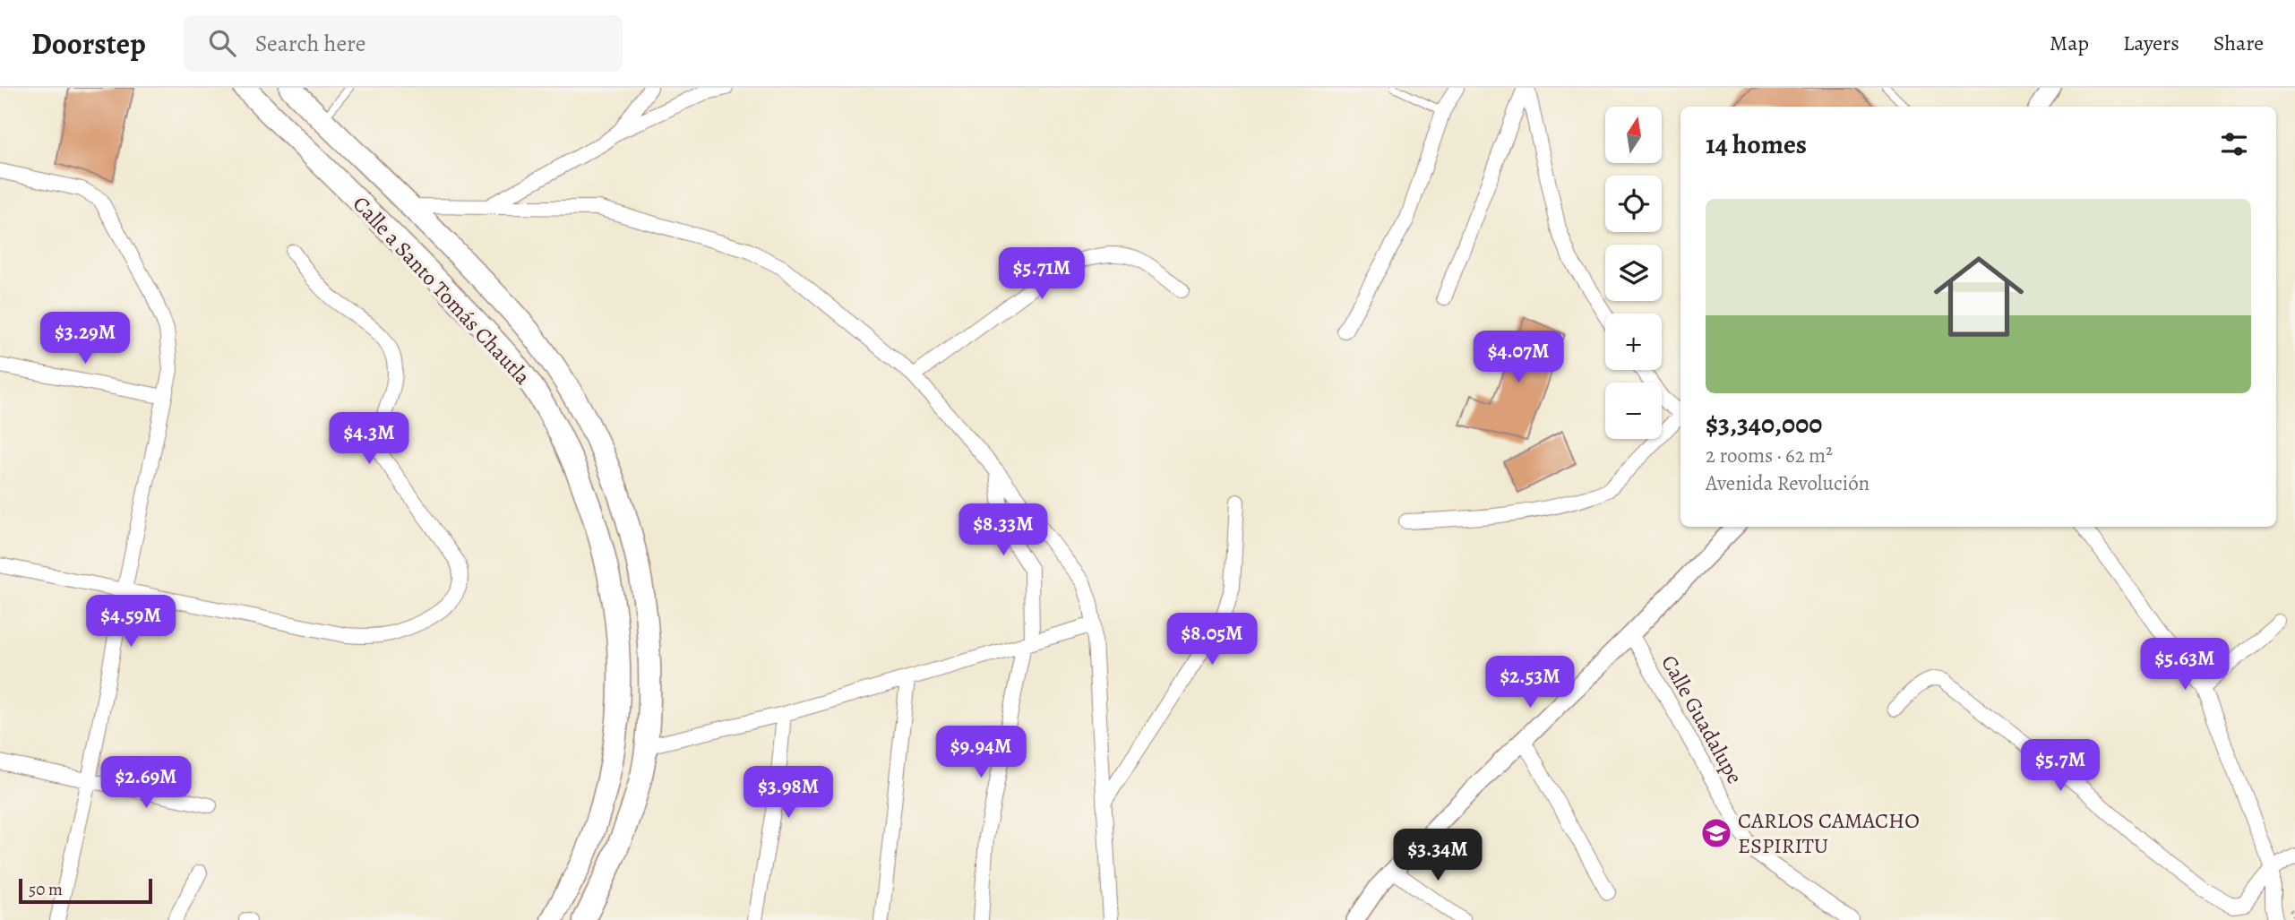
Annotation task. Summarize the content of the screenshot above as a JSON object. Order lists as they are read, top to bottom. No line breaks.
{"streets":{"main road":["Calle a Santo Tomás Chautla"],"street":["Calle Guadalupe"]},"places":{"school or university":["CARLOS CAMACHO ESPIRITU"]},"scale_bar":"50 m","north":"top","page":{"header":"Doorstep","search":"Search here","nav":["Map","Layers","Share"],"map_buttons":["+","−"],"heading":"14 homes","list":[{"name":"$3,340,000","note":"2 rooms · 62 m² · Avenida Revolución"}],"price":["$5.71M","$3.29M","$4.07M","$4.3M","$8.33M","$4.59M","$8.05M","$5.63M","$2.53M","$9.94M","$5.7M","$2.69M","$3.98M","$3.34M"],"scale":"50 m"}}
